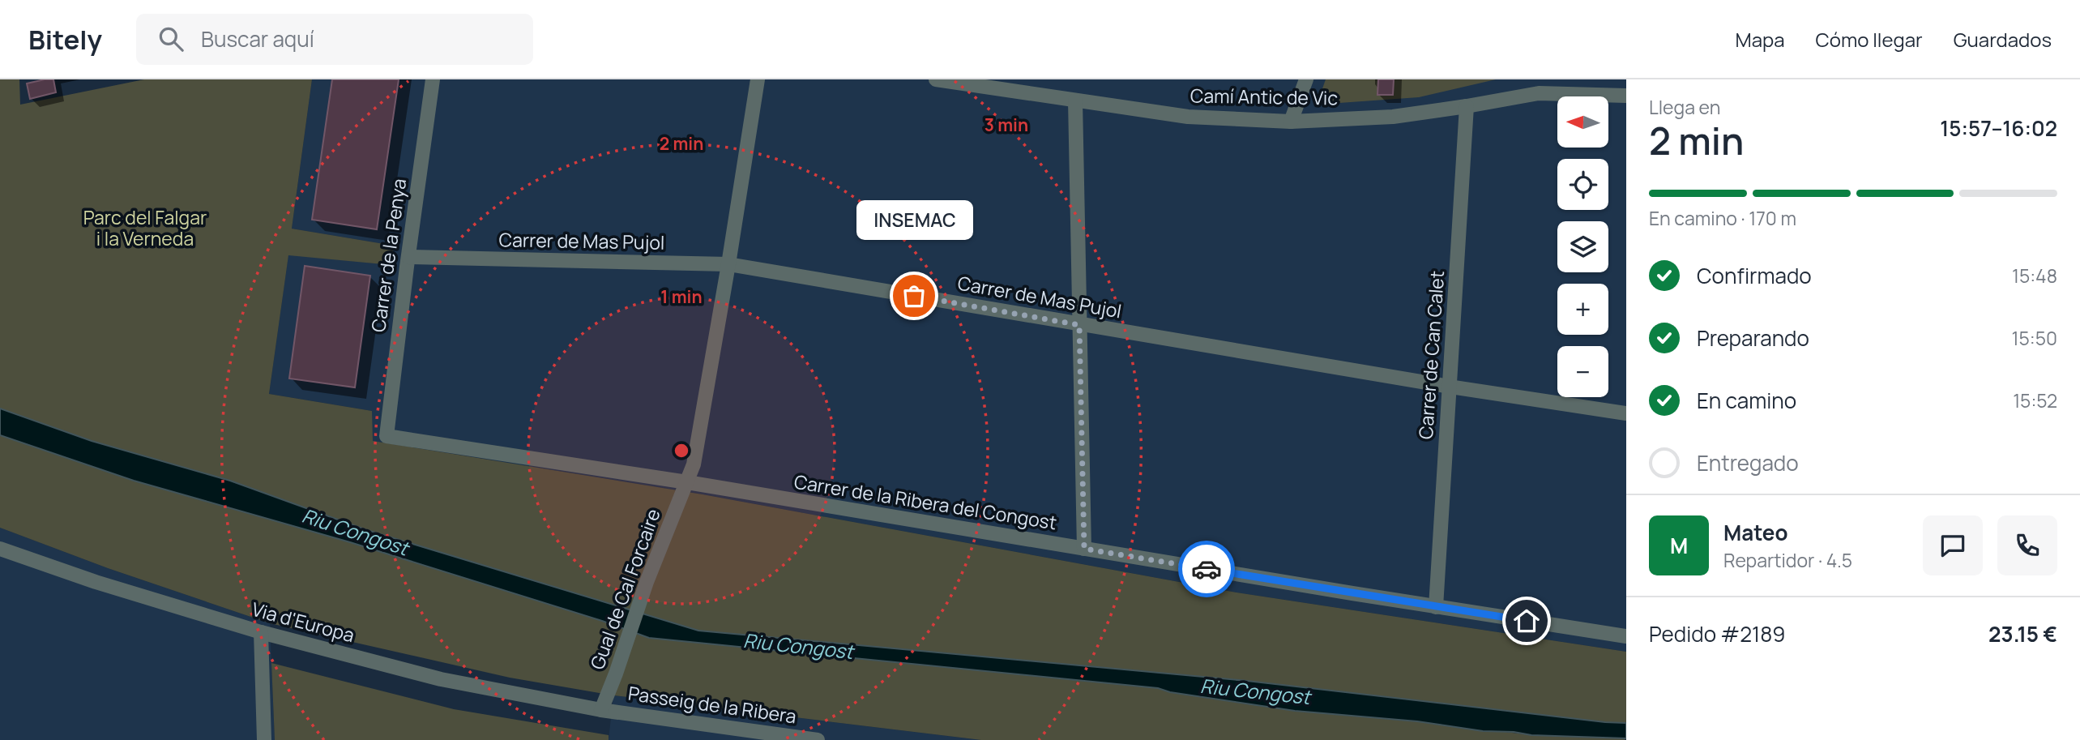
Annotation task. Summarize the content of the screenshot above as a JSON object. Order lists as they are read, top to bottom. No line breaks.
{"streets":{"street":["Camí Antic de Vic","Carrer de Mas Pujol","Carrer de la Penya","Carrer de Can Calet","Carrer de la Ribera del Congost","Gual de Cal Forcaire","Via d'Europa","Passeig de la Ribera"]},"crossings":[["Camí Antic de Vic","Carrer de Can Calet"],["Carrer de Mas Pujol","Carrer de la Penya"],["Carrer de Mas Pujol","Carrer de Can Calet"],["Carrer de Mas Pujol","Gual de Cal Forcaire"],["Carrer de la Penya","Carrer de la Ribera del Congost"],["Carrer de Can Calet","Carrer de la Ribera del Congost"],["Carrer de la Ribera del Congost","Gual de Cal Forcaire"],["Gual de Cal Forcaire","Via d'Europa"],["Gual de Cal Forcaire","Passeig de la Ribera"],["Via d'Europa","Passeig de la Ribera"]],"water":["Riu Congost"],"parks":["Parc del Falgar i la Verneda"],"places":["INSEMAC"],"north":"left","page":{"header":"Bitely","search":"Buscar aquí","nav":["Mapa","Cómo llegar","Guardados"],"heading":["2 min","Llega en","15:57–16:02"],"panel":["Mateo","Repartidor · 4.5","Pedido #2189","23.15 €"],"map_buttons":["+","−"],"bar":"En camino · 170 m","bubble":"INSEMAC","list":[["Confirmado","15:48"],["Preparando","15:50"],["En camino","15:52"],"Entregado"],"round":"M"},"rings":["3 min","2 min","1 min"]}
